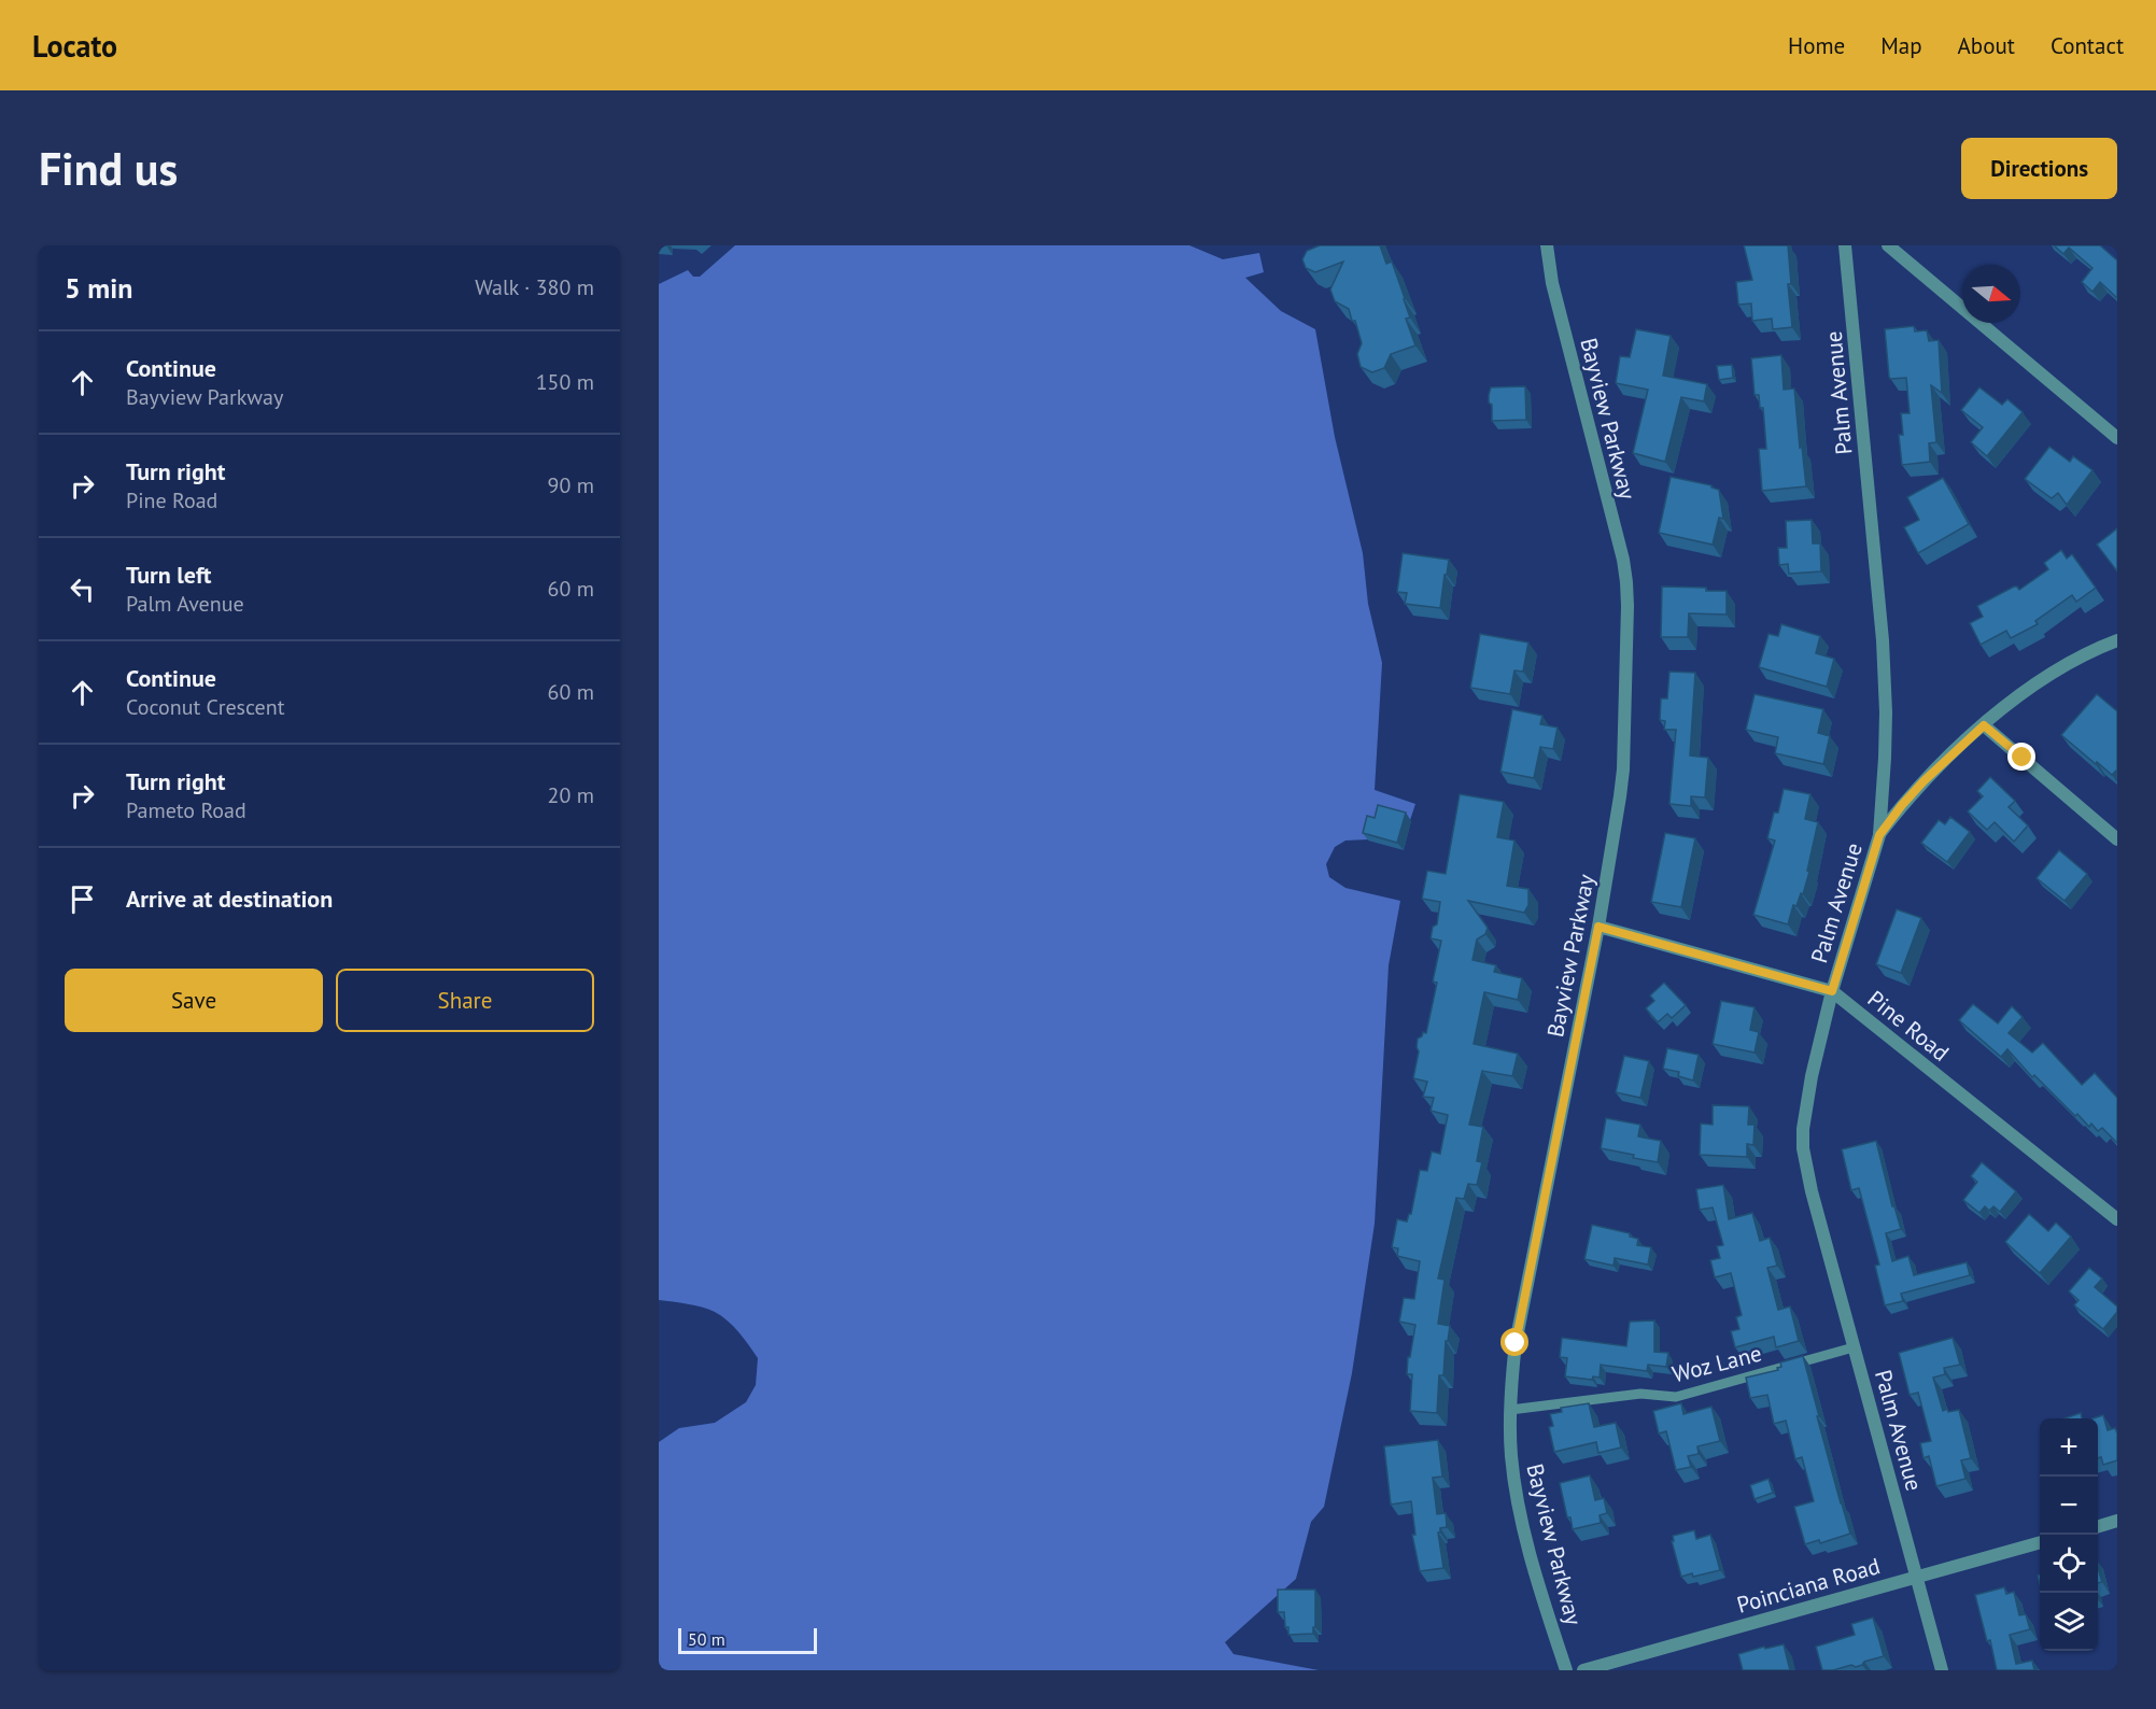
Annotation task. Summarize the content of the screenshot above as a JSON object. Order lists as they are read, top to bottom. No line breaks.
{"streets":{"street":["Palm Avenue","Bayview Parkway","Pine Road","Poinciana Road"],"lane":["Woz Lane"]},"crossings":[["Palm Avenue","Pine Road"],["Palm Avenue","Woz Lane"],["Palm Avenue","Poinciana Road"],["Bayview Parkway","Pine Road"],["Bayview Parkway","Woz Lane"]],"scale_bar":"50 m","north":"right","page":{"header":"Locato","nav":["Home","Map","About","Contact"],"buttons":["Directions",["Save","Share"]],"title":"Find us","heading":["5 min","Walk · 380 m"],"list":[["Continue","Bayview Parkway","150 m"],["Turn right","Pine Road","90 m"],["Turn left","Palm Avenue","60 m"],["Continue","Coconut Crescent","60 m"],["Turn right","Pameto Road","20 m"],"Arrive at destination"],"map_buttons":["+","−"],"scale":"50 m"}}
